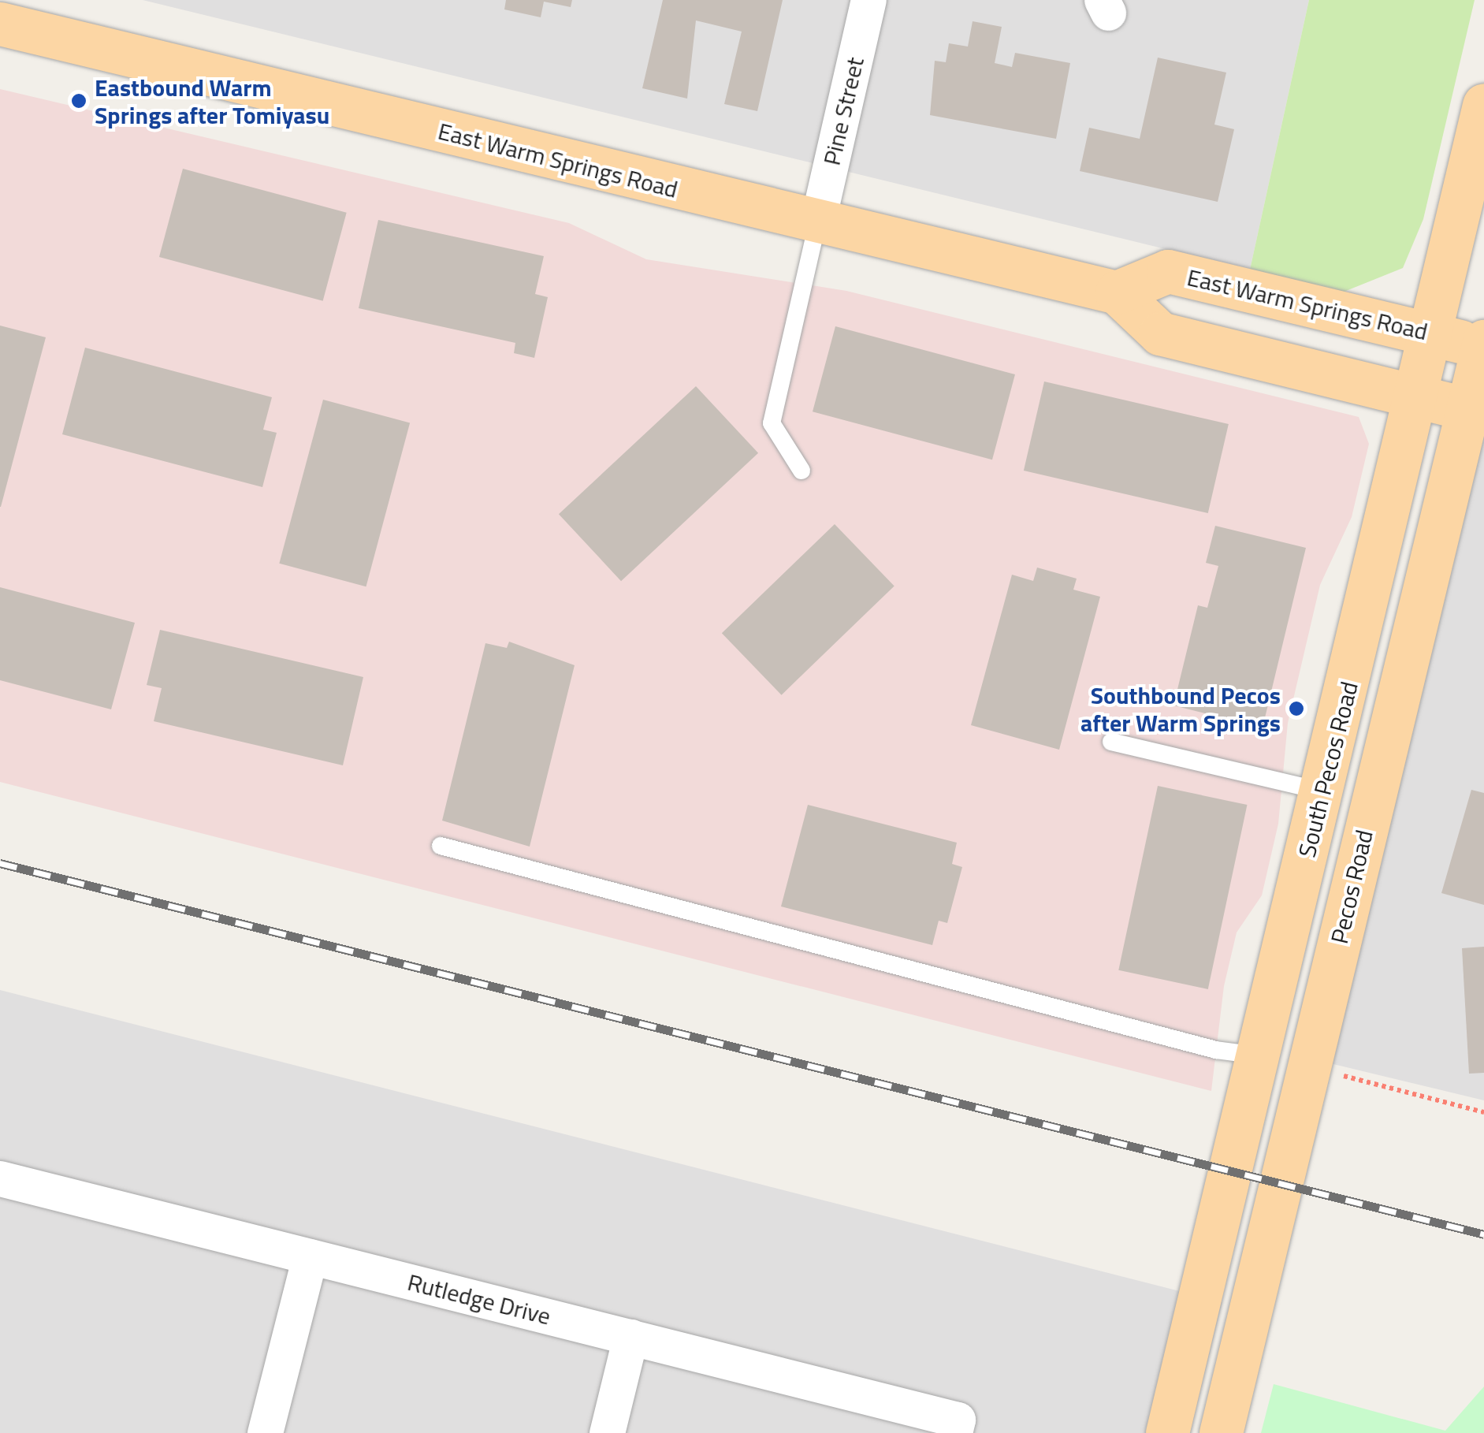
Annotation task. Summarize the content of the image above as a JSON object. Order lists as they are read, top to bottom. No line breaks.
{"streets":{"main road":["East Warm Springs Road","South Pecos Road","Pecos Road"],"street":["Pine Street","Rutledge Drive"]},"crossings":[["Pine Street","East Warm Springs Road"],["East Warm Springs Road","South Pecos Road"],["South Pecos Road","Pecos Road"]],"places":["Eastbound Warm Springs after Tomiyasu","Southbound Pecos after Warm Springs"]}
